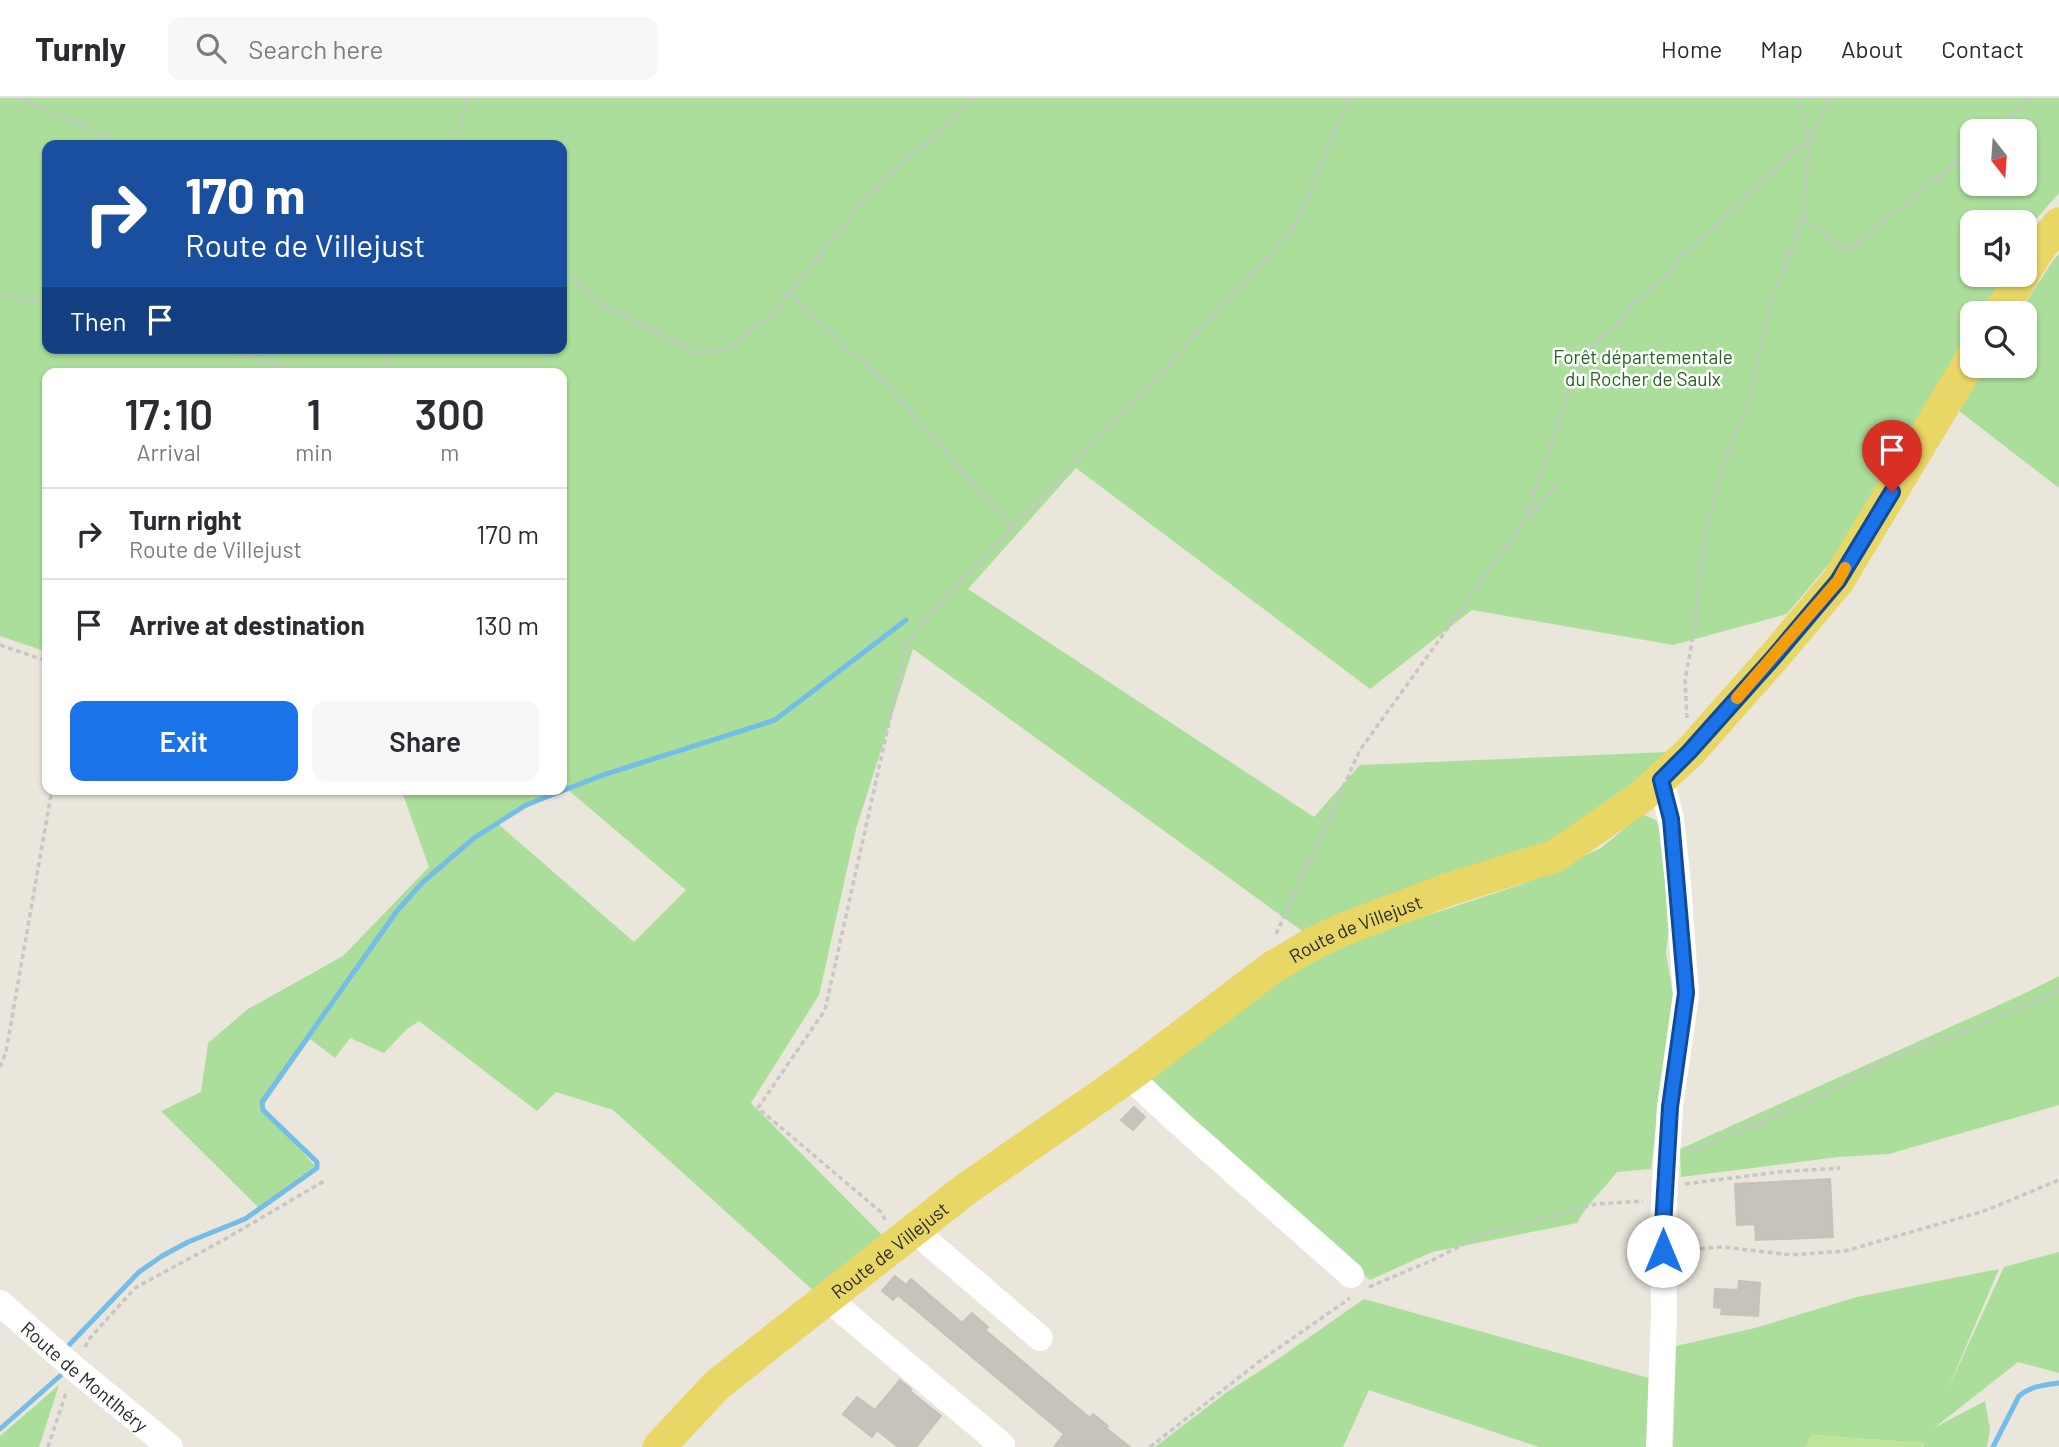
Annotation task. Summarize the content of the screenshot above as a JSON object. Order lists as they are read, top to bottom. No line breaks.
{"streets":{"main road":["Route de Villejust"],"street":["Route de Montlhéry"]},"parks":["Forêt départementale du Rocher de Saulx"],"north":"bottom","page":{"header":"Turnly","search":"Search here","nav":["Home","Map","About","Contact"],"turn":["170 m","Route de Villejust"],"then":"Then","eta":["17:10","Arrival","1","min","300","m"],"list":[{"name":"Turn right","note":"Route de Villejust","value":"170 m"},{"name":"Arrive at destination","value":"130 m"}],"buttons":["Exit","Share"]}}
